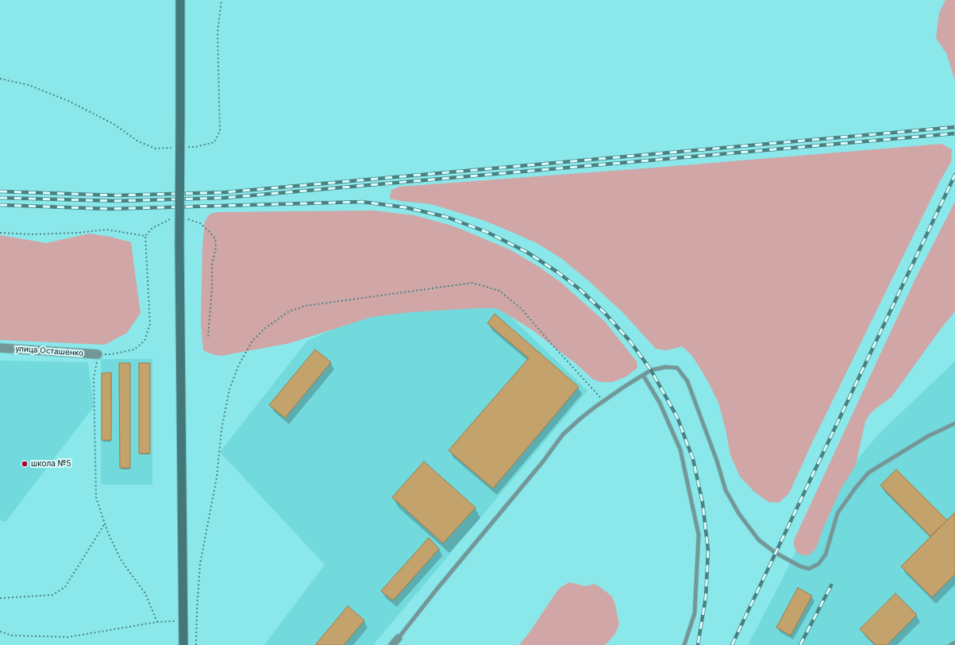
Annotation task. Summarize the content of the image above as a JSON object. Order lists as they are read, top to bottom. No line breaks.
{"streets":{"street":["улица Осташенко"]},"places":["школа №5"]}
